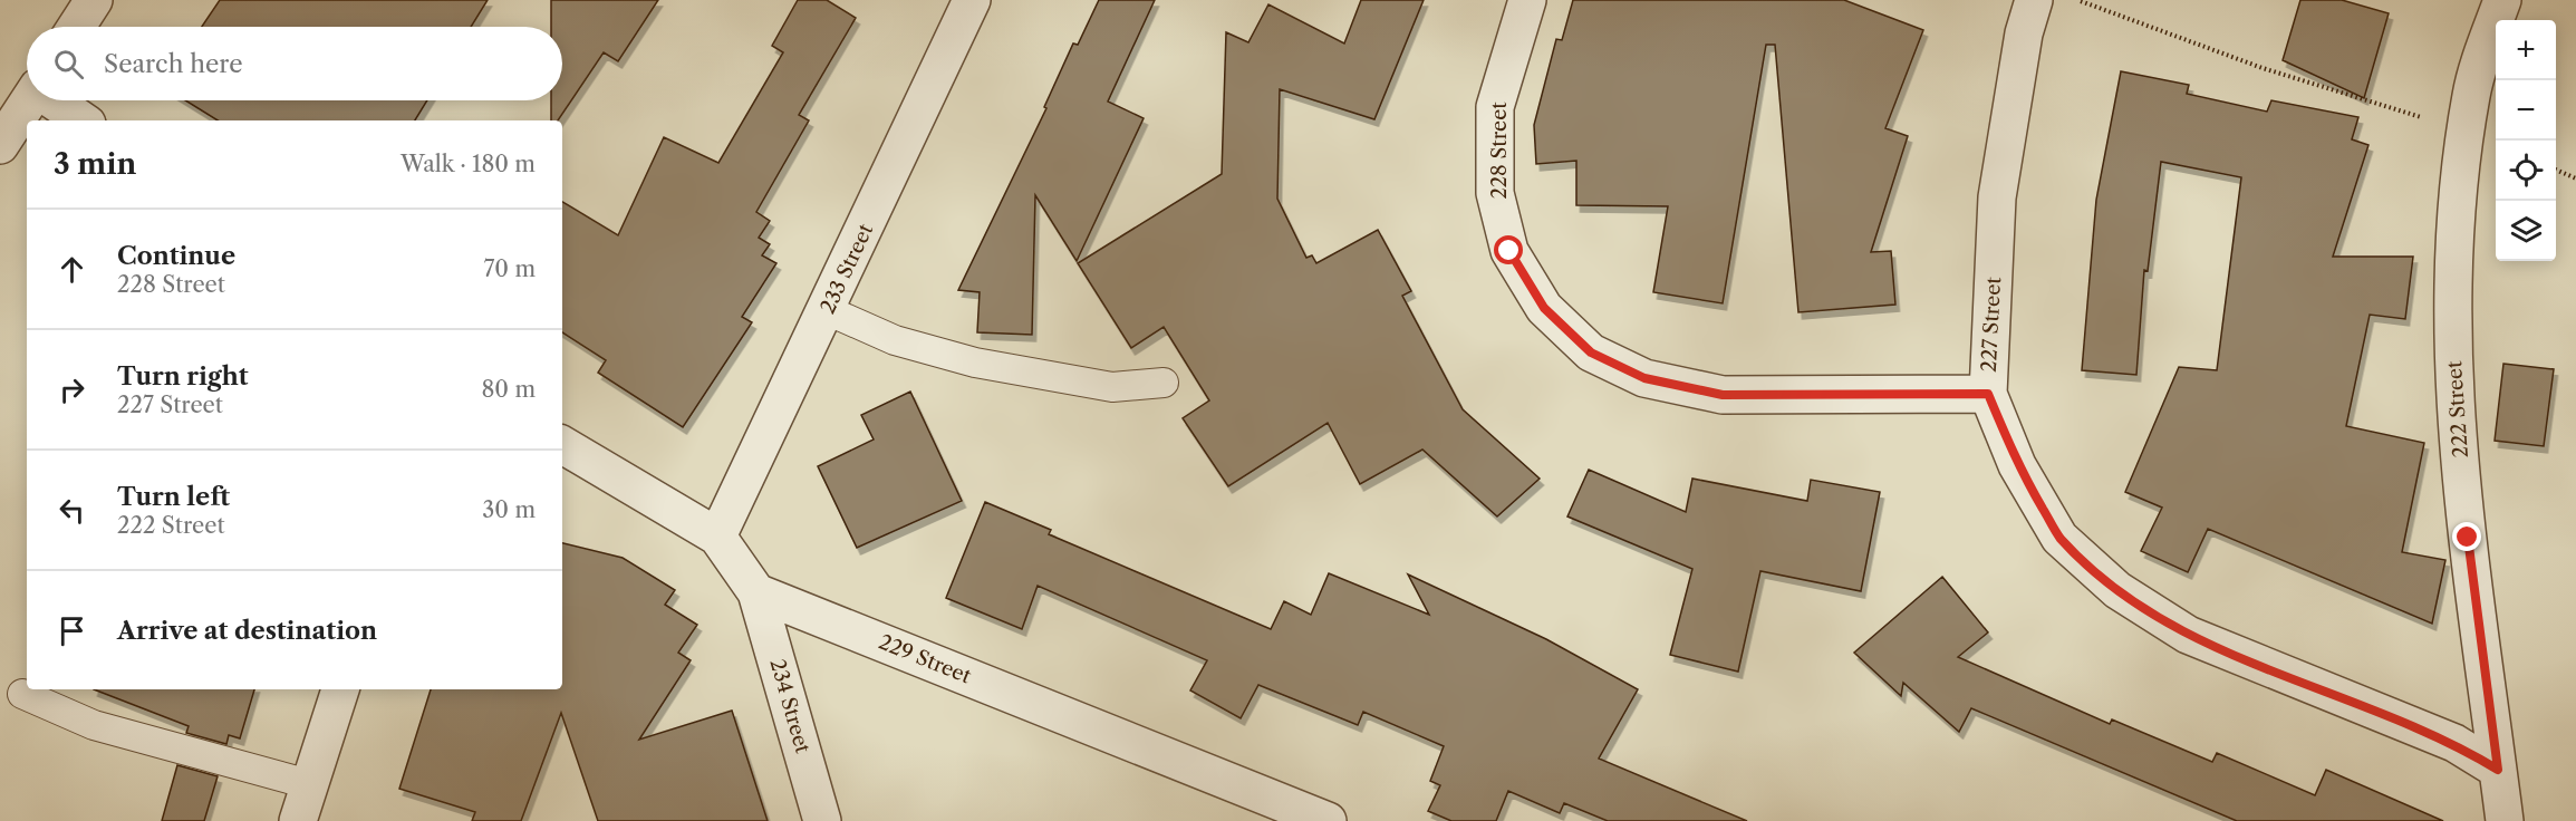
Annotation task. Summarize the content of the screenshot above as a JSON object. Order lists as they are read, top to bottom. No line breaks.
{"streets":{"street":["228 Street","233 Street","227 Street","222 Street","229 Street","234 Street"]},"crossings":[["228 Street","227 Street"],["227 Street","222 Street"],["229 Street","234 Street"]],"page":{"map_buttons":["+","−"],"search":"Search here","heading":["3 min","Walk · 180 m"],"list":[["Continue","228 Street","70 m"],["Turn right","227 Street","80 m"],["Turn left","222 Street","30 m"],"Arrive at destination"]}}
